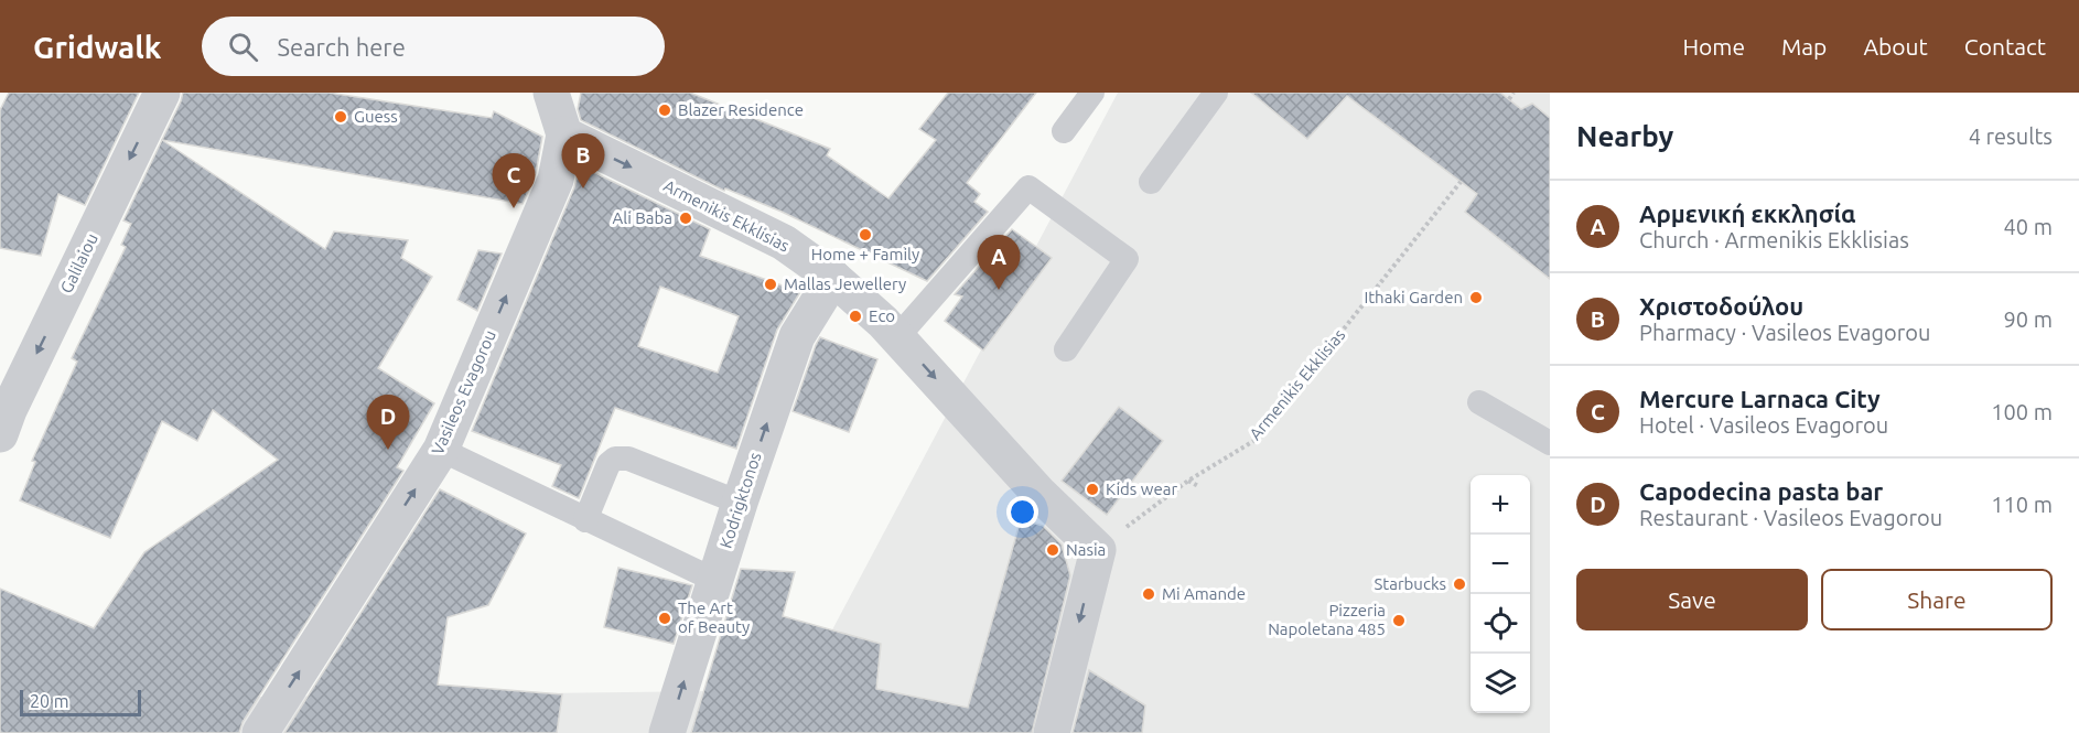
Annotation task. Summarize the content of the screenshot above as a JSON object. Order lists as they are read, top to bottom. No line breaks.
{"streets":{"street":["Armenikis Ekklisias","Galilaiou","Vasileos Evagorou","Kodrigktonos"]},"crossings":[["Armenikis Ekklisias","Vasileos Evagorou"],["Armenikis Ekklisias","Kodrigktonos"]],"one_way":["Armenikis Ekklisias","Galilaiou","Vasileos Evagorou","Kodrigktonos"],"places":["Blazer Residence","Guess","Ali Baba","Home + Family","Mallas Jewellery","Ithaki Garden","Eco","Kids wear","Nasia","Starbucks","Mi Amande","The Art of Beauty","Pizzeria Napoletana 485"],"scale_bar":"20 m","page":{"header":"Gridwalk","search":"Search here","nav":["Home","Map","About","Contact"],"heading":["Nearby","4 results"],"pins":["B","C","A","D"],"list":[{"mark":"A","name":"Αρμενική εκκλησία","note":"Church · Armenikis Ekklisias","value":"40 m"},{"mark":"B","name":"Χριστοδούλου","note":"Pharmacy · Vasileos Evagorou","value":"90 m"},{"mark":"C","name":"Mercure Larnaca City","note":"Hotel · Vasileos Evagorou","value":"100 m"},{"mark":"D","name":"Capodecina pasta bar","note":"Restaurant · Vasileos Evagorou","value":"110 m"}],"map_buttons":["+","−"],"buttons":["Save","Share"],"scale":"20 m"}}
